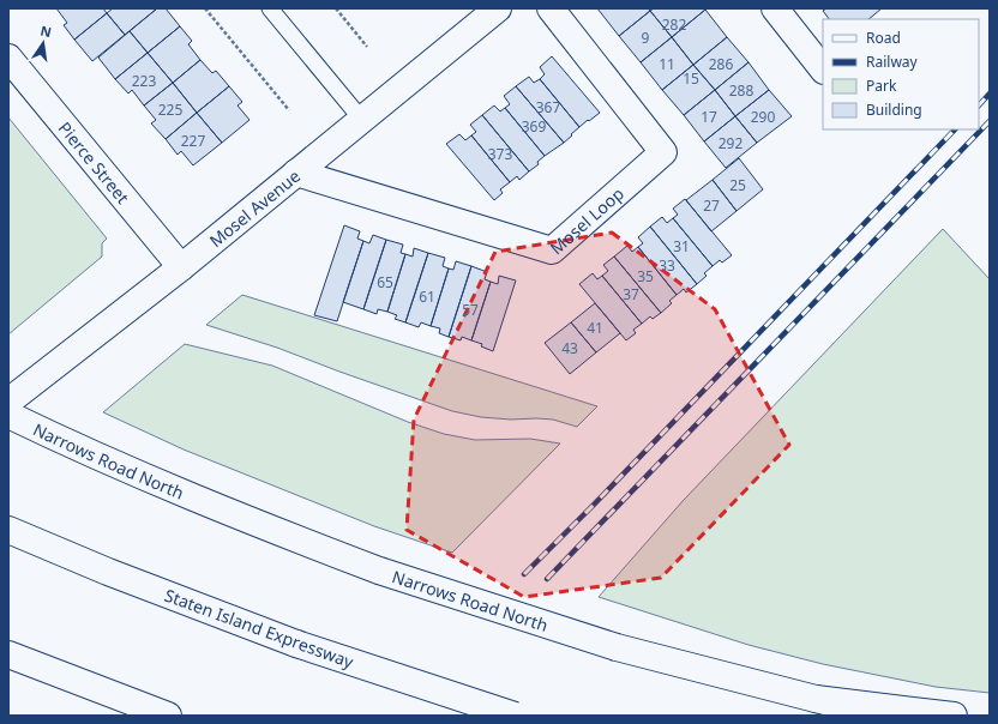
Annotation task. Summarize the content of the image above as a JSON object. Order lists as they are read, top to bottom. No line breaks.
{"streets":{"main road":["Pierce Street","Mosel Avenue","Mosel Loop","Narrows Road North","Staten Island Expressway"]},"crossings":[["Pierce Street","Mosel Avenue"],["Mosel Avenue","Mosel Loop"]],"house_numbers":["282","9","11","286","15","223","288","367","225","17","290","369","227","292","373","25","27","31","33","35","65","37","61","57","41","43"],"legend":["Road","Railway","Park","Building"],"north":"top"}
